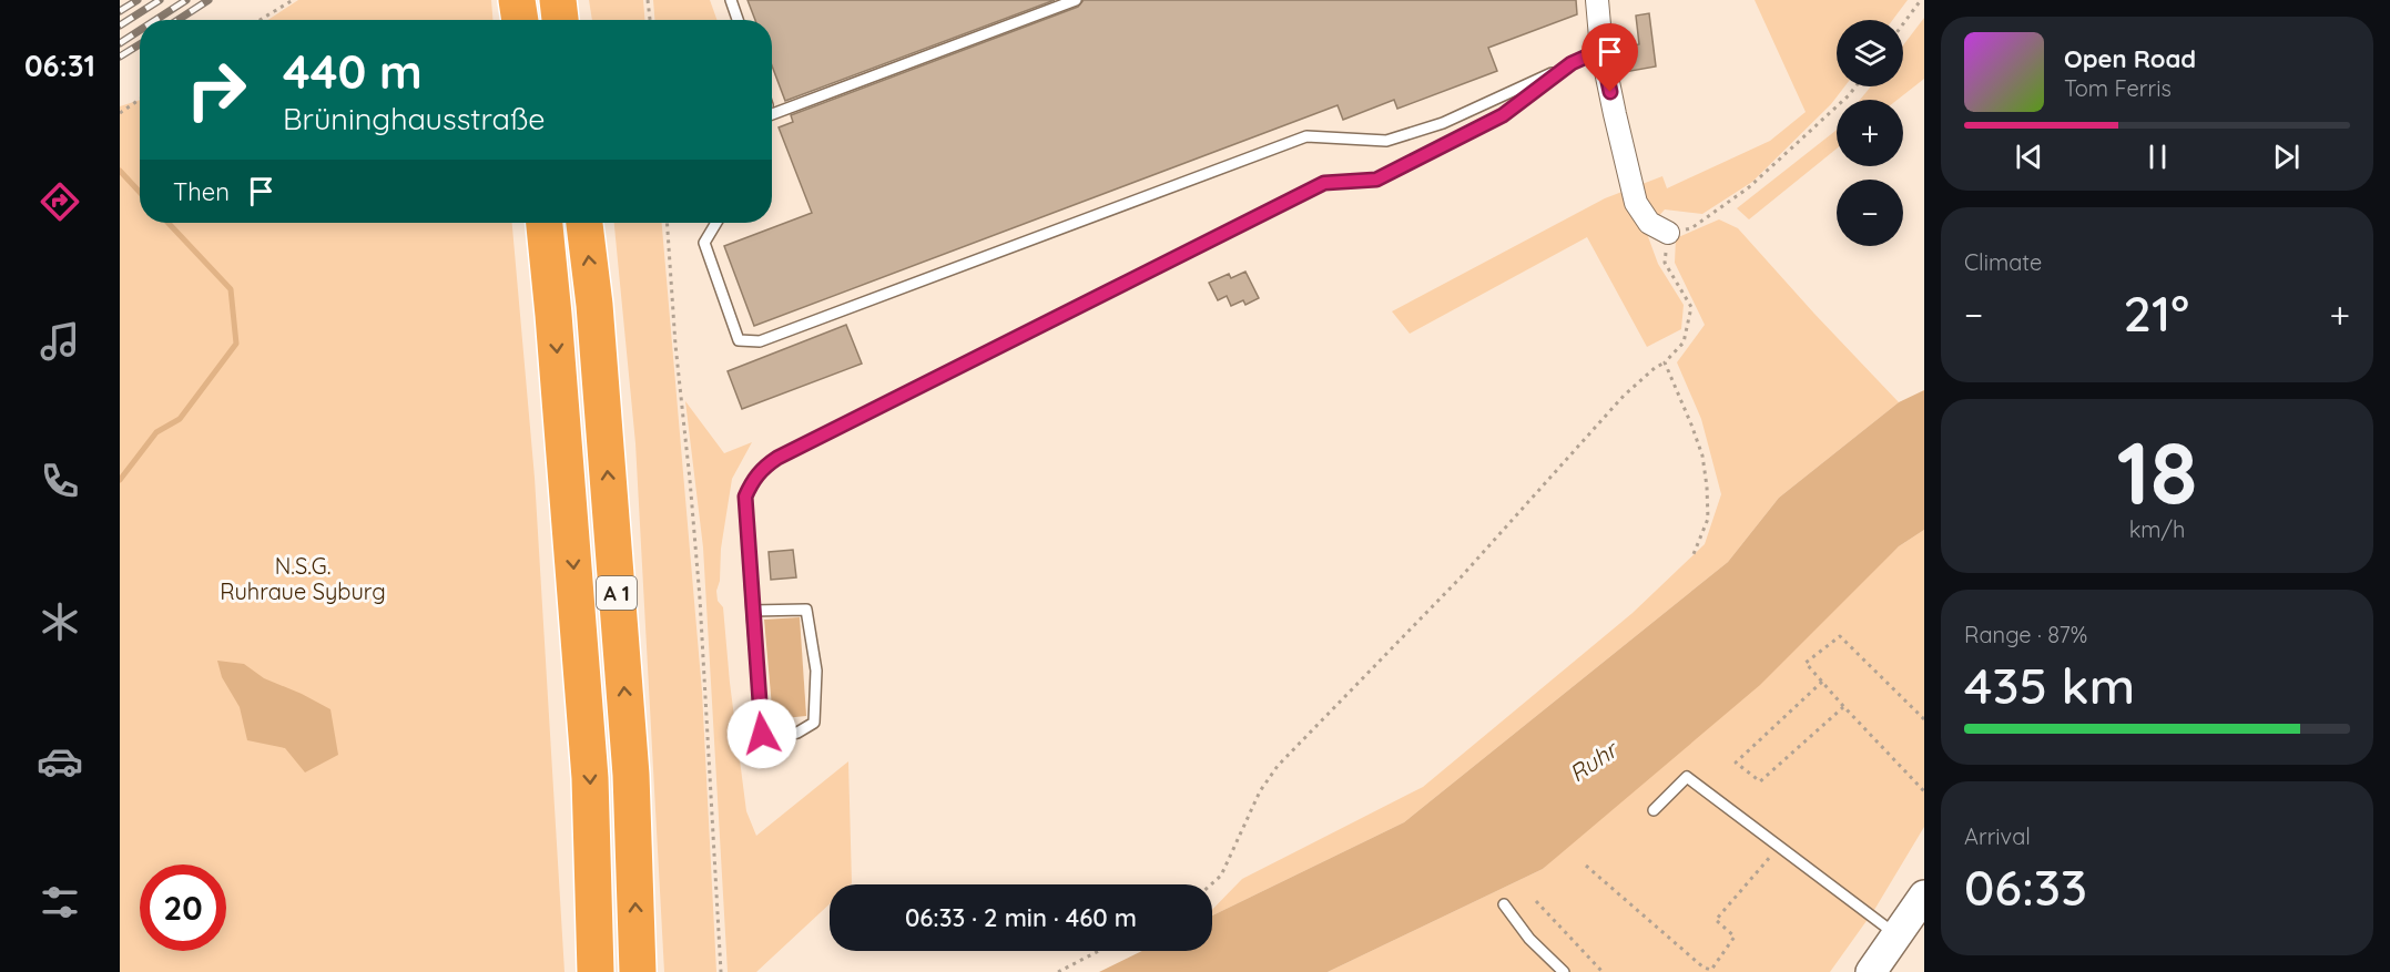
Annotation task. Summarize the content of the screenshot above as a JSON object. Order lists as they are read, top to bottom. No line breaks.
{"streets":{"highway":["A 1"]},"water":["Ruhr"],"parks":["N.S.G. Ruhraue Syburg"],"page":{"tabs":"06:31","map_buttons":["+","−"],"turn":["440 m","Brüninghausstraße"],"song":["Open Road","Tom Ferris"],"then":"Then","tile":["Climate",["18","km/h"],["Range · 87%","435 km"],["Arrival","06:33"]],"heat":["−","21°","+"],"limit":"20","trip":"06:33 · 2 min · 460 m"}}
